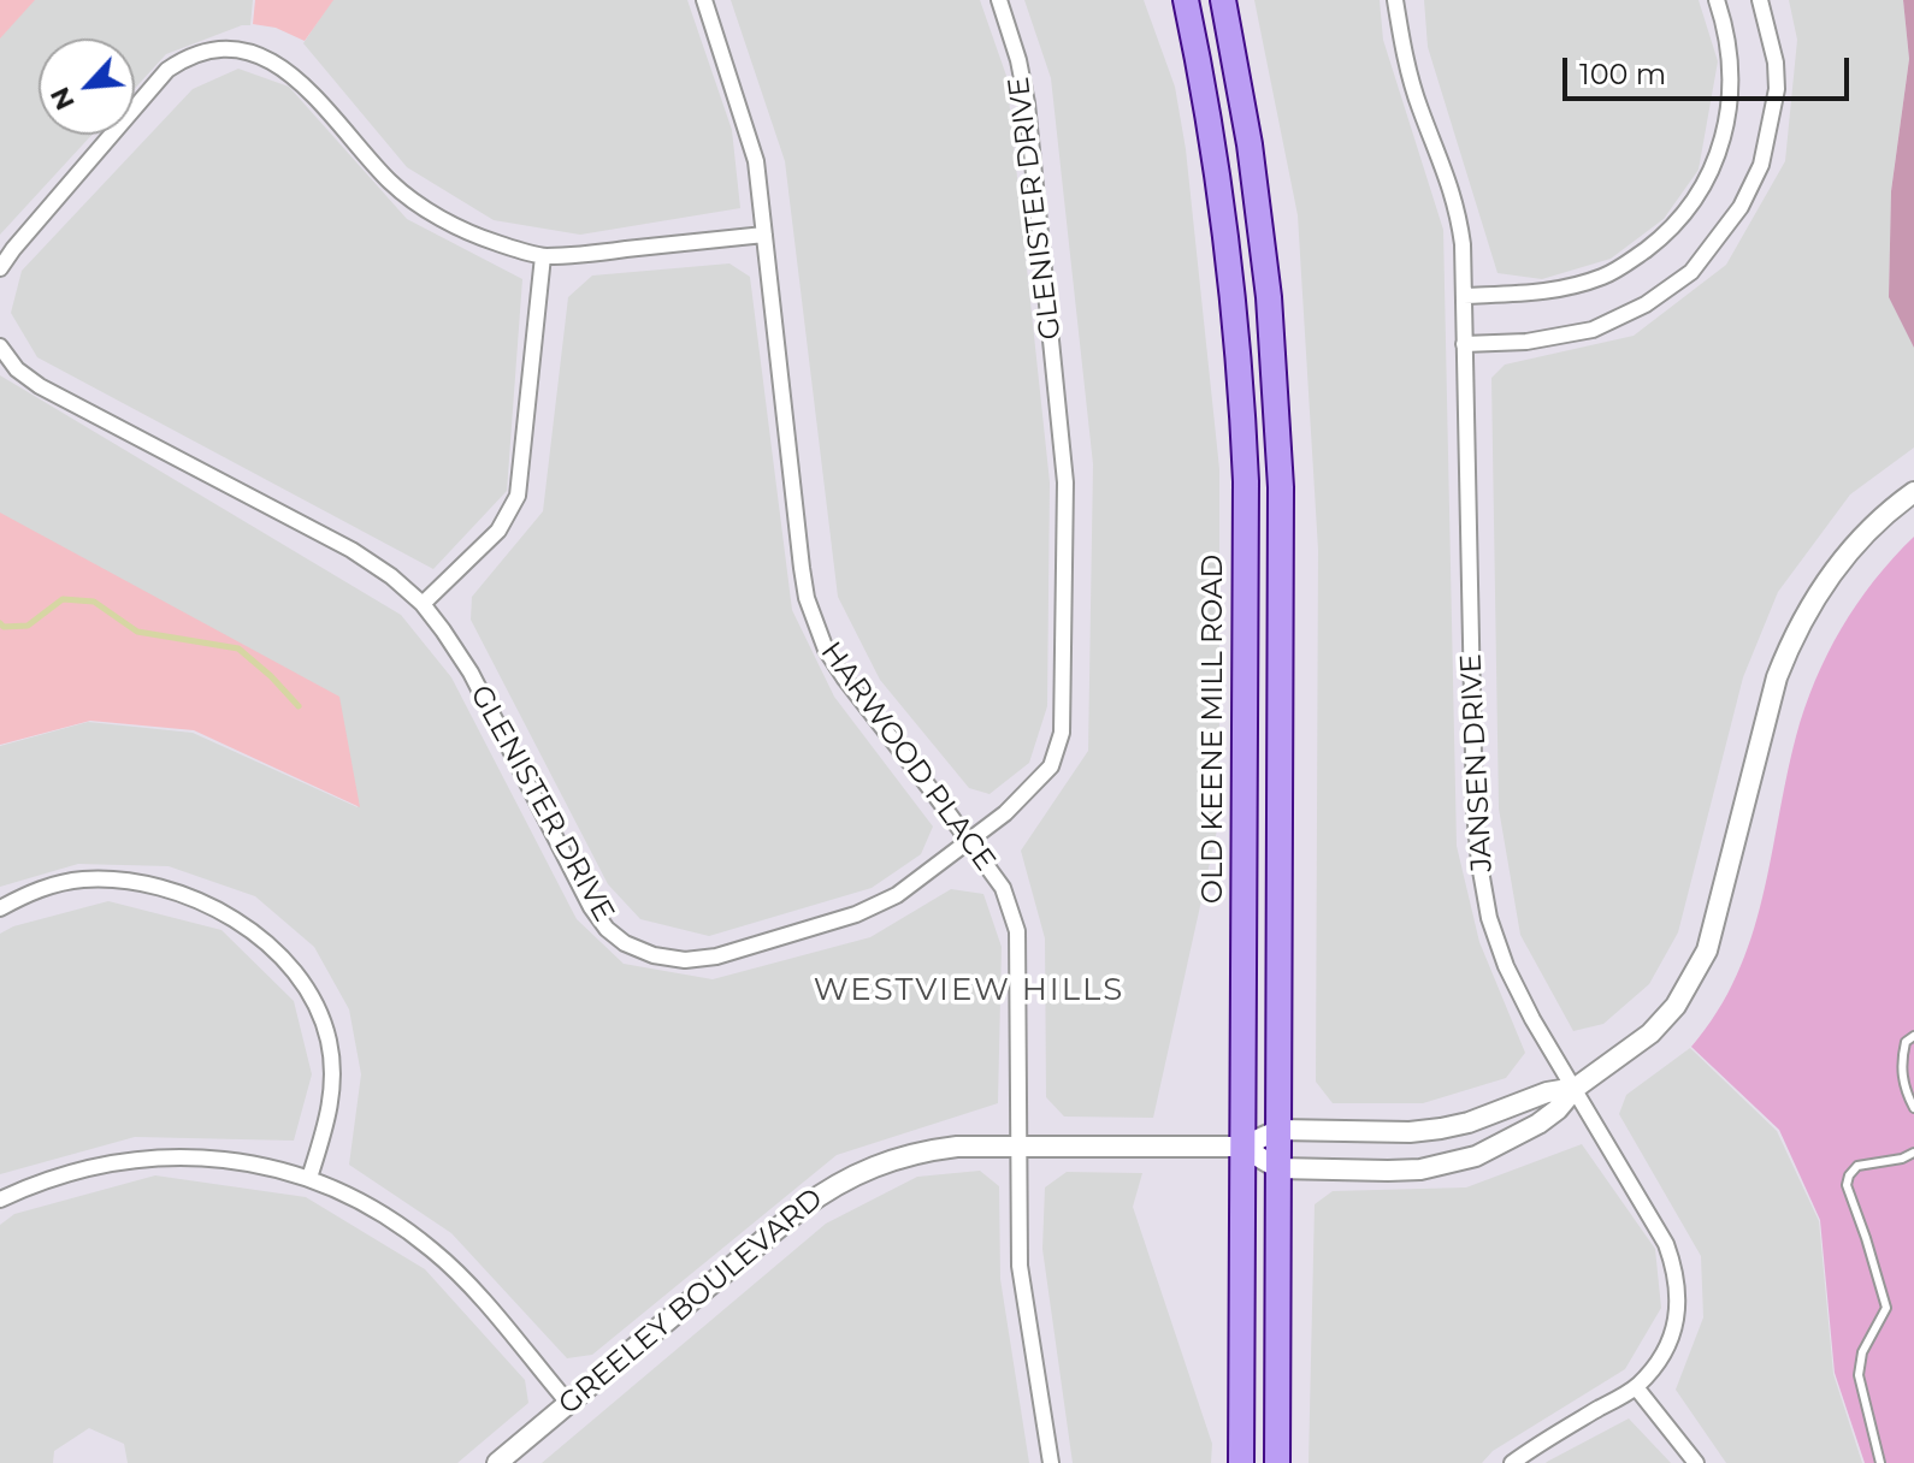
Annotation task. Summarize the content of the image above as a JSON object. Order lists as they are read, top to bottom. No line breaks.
{"streets":{"main road":["OLD KEENE MILL ROAD"],"street":["GLENISTER DRIVE","HARWOOD PLACE","JANSEN DRIVE","GREELEY BOULEVARD"]},"crossings":[["GLENISTER DRIVE","HARWOOD PLACE"],["OLD KEENE MILL ROAD","GREELEY BOULEVARD"],["HARWOOD PLACE","GREELEY BOULEVARD"],["JANSEN DRIVE","GREELEY BOULEVARD"]],"districts":["WESTVIEW HILLS"],"scale_bar":"100 m","north":"bottom left"}
